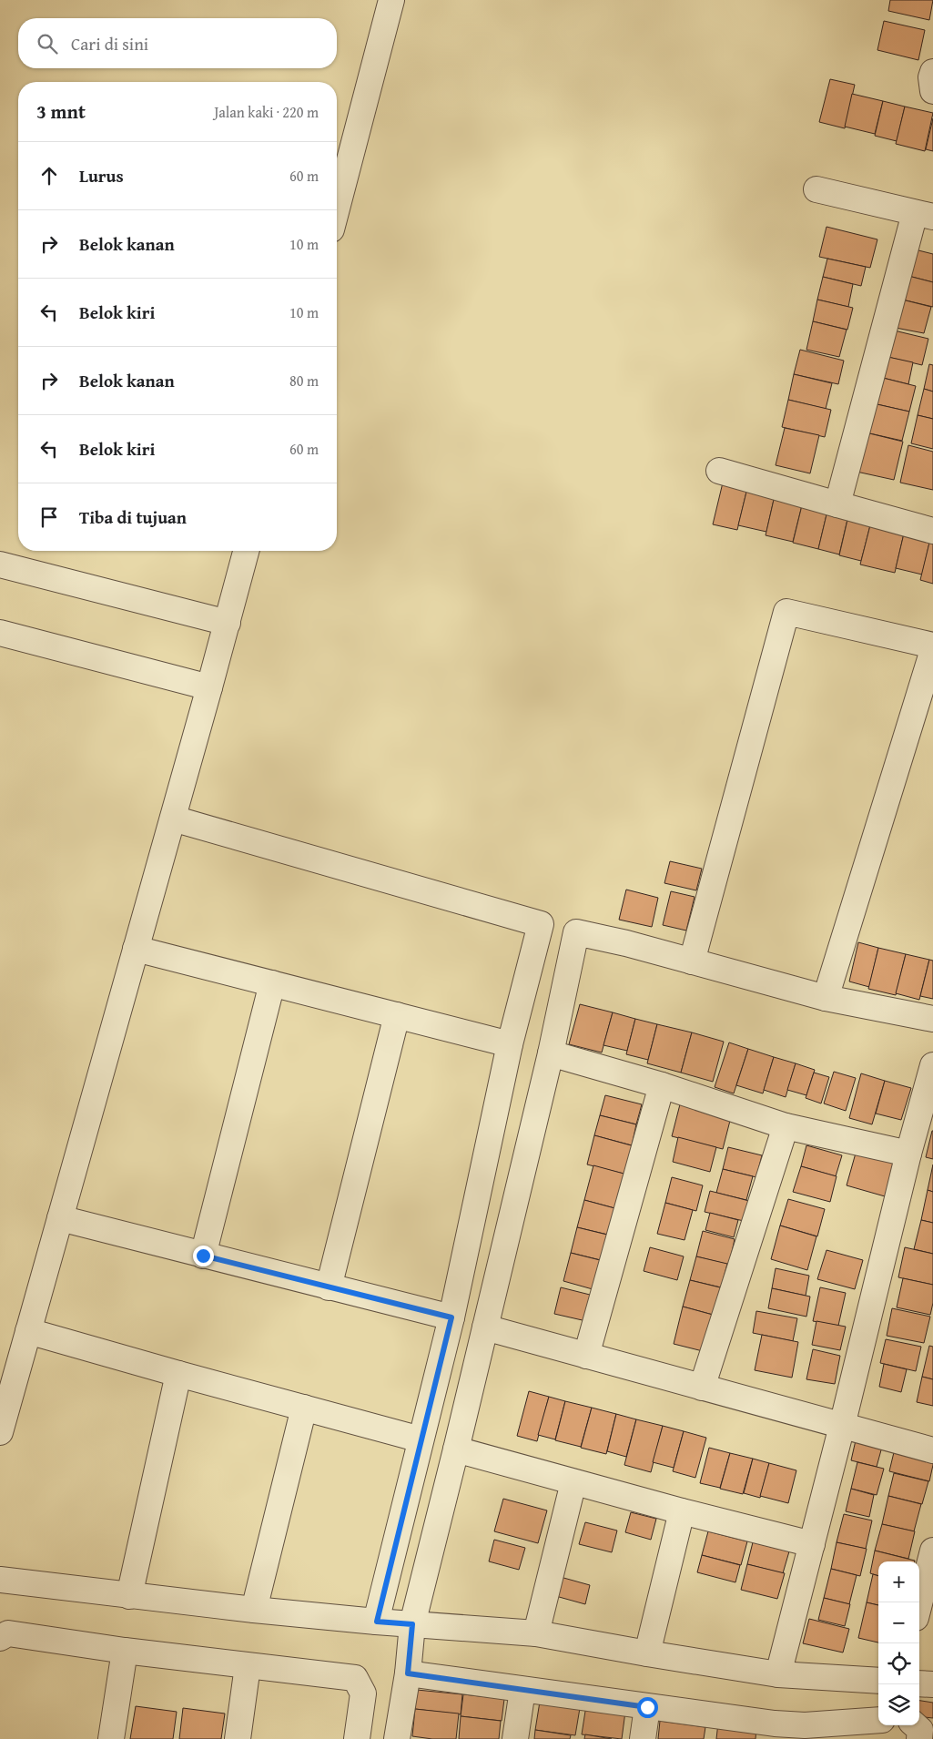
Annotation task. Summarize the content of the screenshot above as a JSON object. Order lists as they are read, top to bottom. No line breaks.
{"page":{"search":"Cari di sini","heading":["3 mnt","Jalan kaki · 220 m"],"list":[["Lurus","60 m"],["Belok kanan","10 m"],["Belok kiri","10 m"],["Belok kanan","80 m"],["Belok kiri","60 m"],"Tiba di tujuan"],"map_buttons":["+","−"]}}
